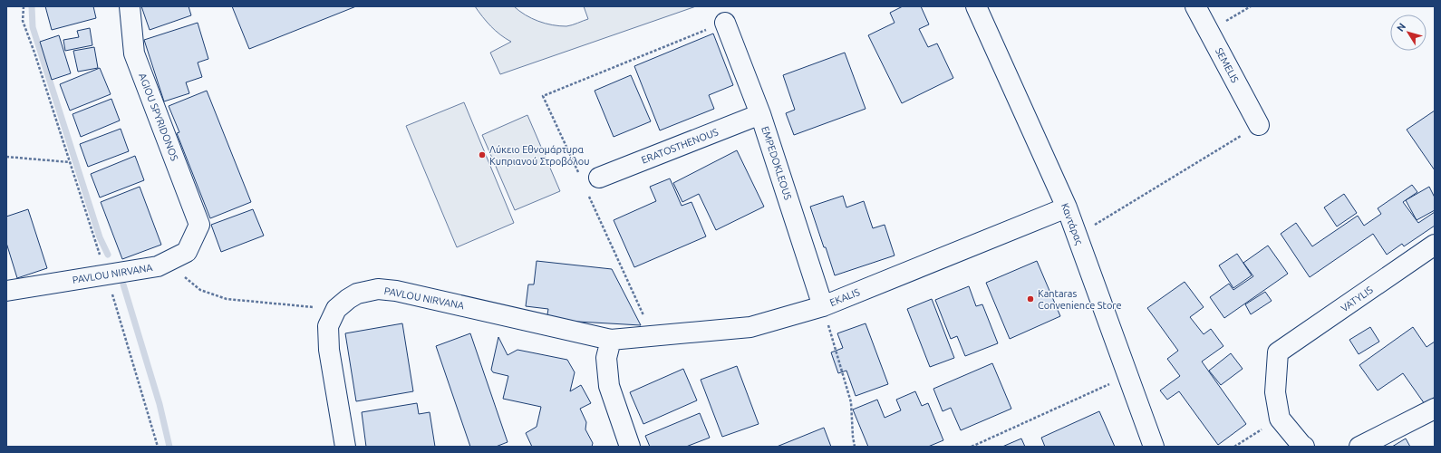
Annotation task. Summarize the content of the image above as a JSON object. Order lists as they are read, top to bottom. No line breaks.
{"streets":{"street":["SEMELIS","AGIOU SPYRIDONOS","ERATOSTHENOUS","EMPEDOKLEOUS","Καντάρας","PAVLOU NIRVANA","EKALIS","VATYLIS"]},"crossings":[["AGIOU SPYRIDONOS","PAVLOU NIRVANA"],["ERATOSTHENOUS","EMPEDOKLEOUS"],["EMPEDOKLEOUS","EKALIS"],["Καντάρας","EKALIS"],["PAVLOU NIRVANA","EKALIS"]],"places":["Λύκειο Εθνομάρτυρα Κυπριανού Στροβόλου","Kantaras Convenience Store"],"north":"top left"}
